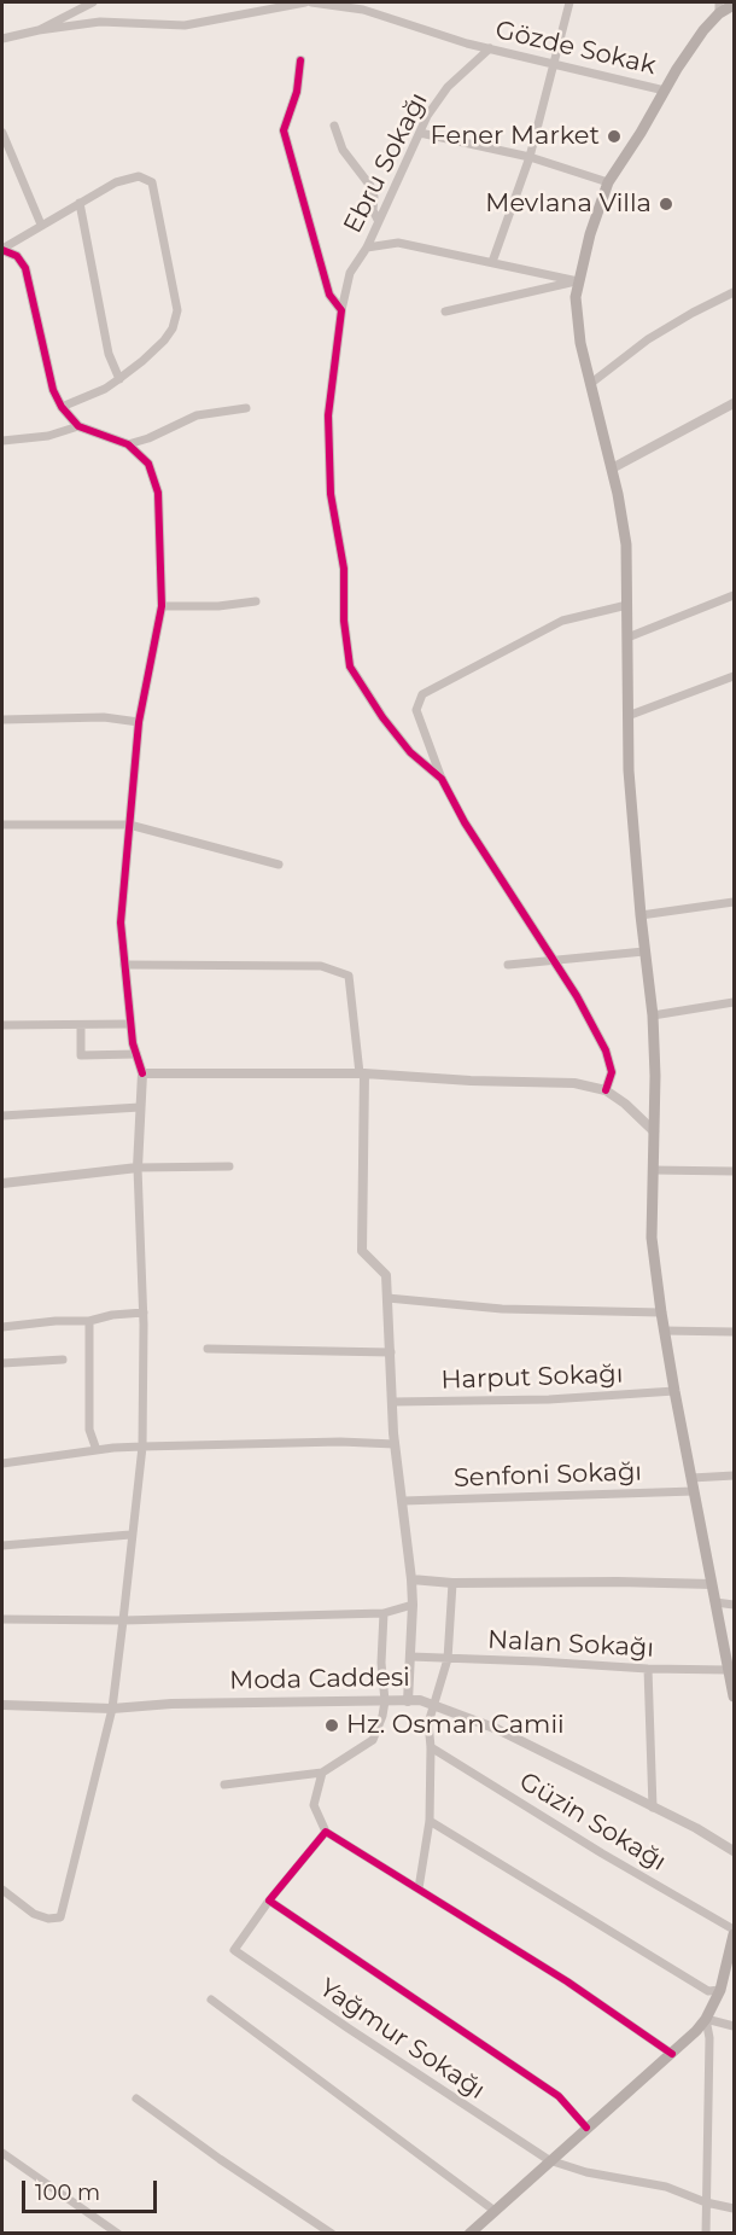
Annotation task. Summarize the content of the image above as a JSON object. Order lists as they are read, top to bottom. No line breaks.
{"streets":{"street":["Gözde Sokak","Ebru Sokağı","Harput Sokağı","Senfoni Sokağı","Nalan Sokağı","Moda Caddesi","Güzin Sokağı","Yağmur Sokağı"]},"crossings":[["Gözde Sokak","Ebru Sokağı"]],"places":["Fener Market","Mevlana Villa","Hz. Osman Camii"],"scale_bar":"100 m"}
